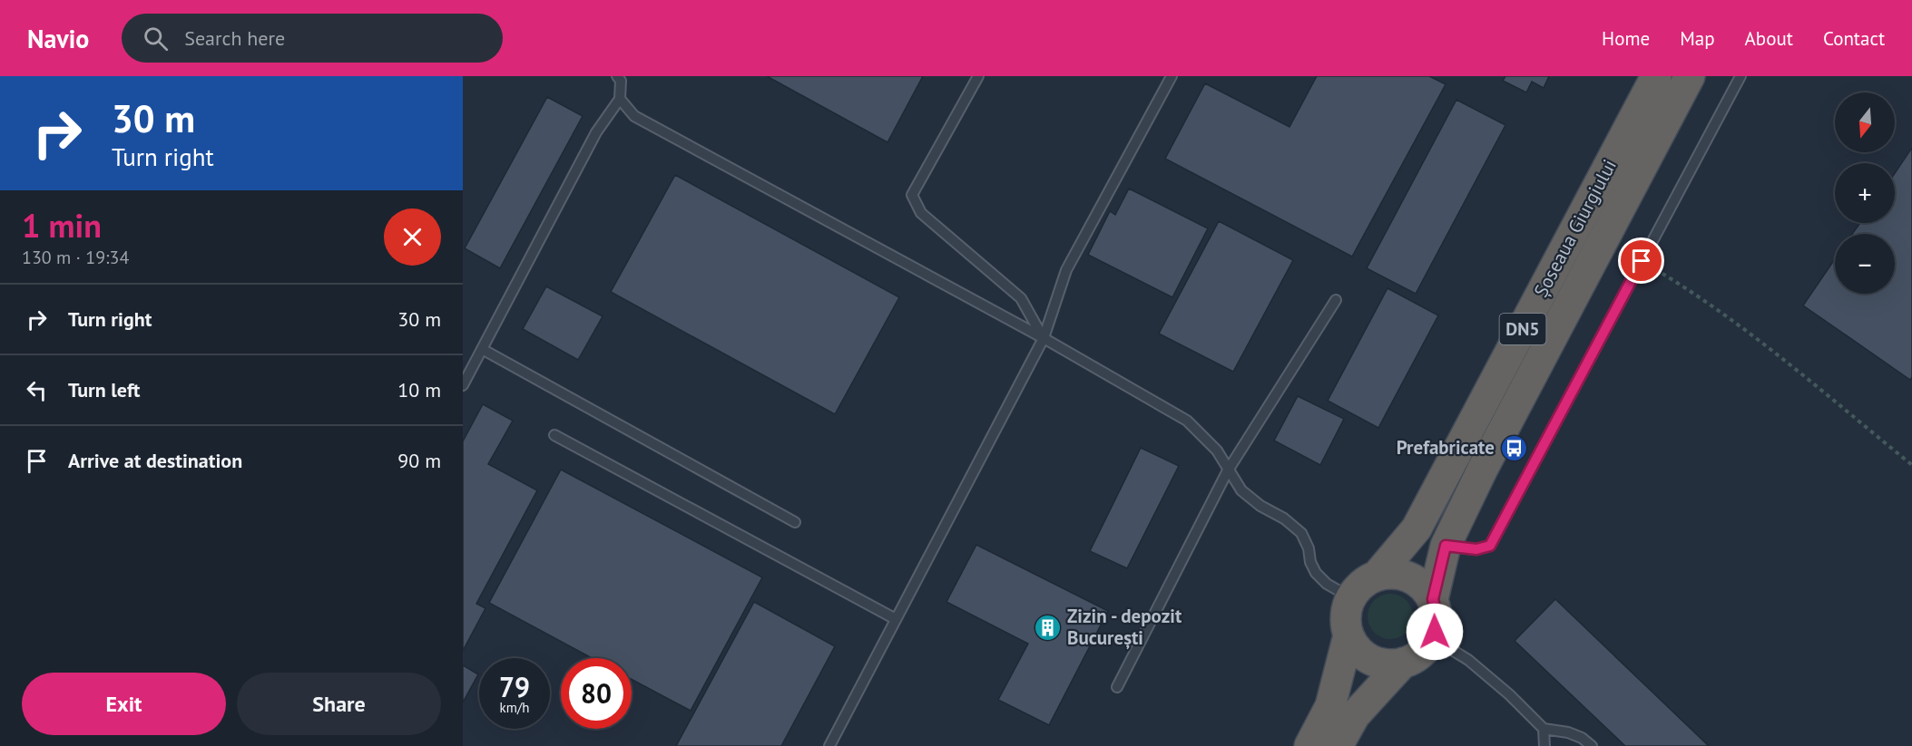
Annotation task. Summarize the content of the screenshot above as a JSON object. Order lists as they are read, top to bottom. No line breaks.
{"streets":{"highway":["Șoseaua Giurgiului","DN5"]},"places":{"bus stop":["Prefabricate"],"building":["Zizin - depozit București"]},"north":"bottom","page":{"header":"Navio","search":"Search here","nav":["Home","Map","About","Contact"],"turn":["30 m","Turn right"],"map_buttons":["+","−"],"heading":["1 min","130 m · 19:34"],"list":[{"name":"Turn right","value":"30 m"},{"name":"Turn left","value":"10 m"},{"name":"Arrive at destination","value":"90 m"}],"speed":"79 km/h","limit":"80","buttons":["Exit","Share"]}}
